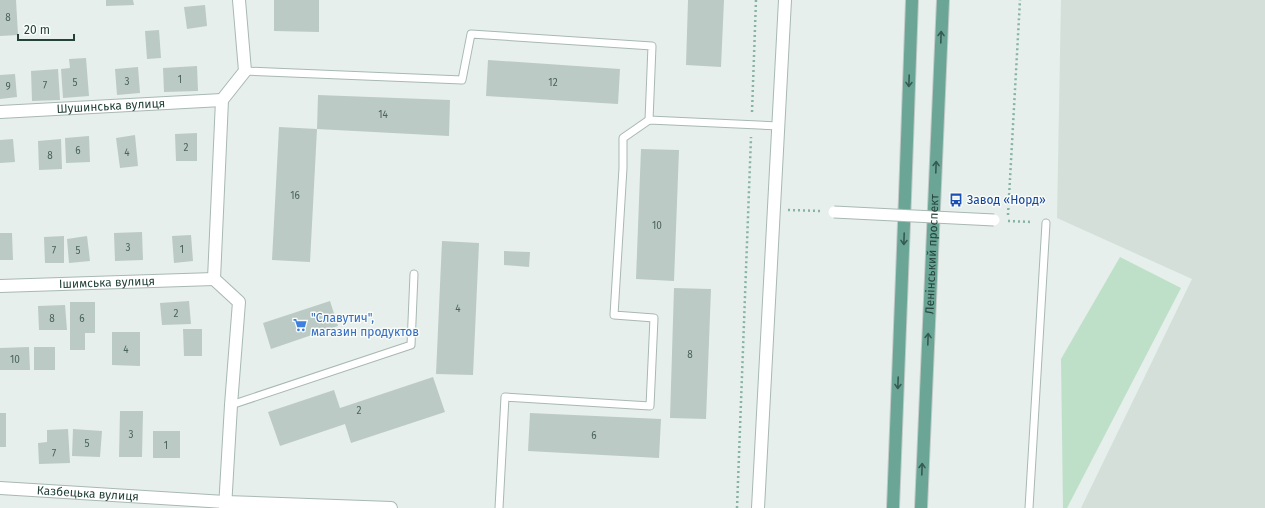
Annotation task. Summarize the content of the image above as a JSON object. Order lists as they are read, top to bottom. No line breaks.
{"streets":{"main road":["Ленінський проспект"],"street":["Шушинська вулиця","Ішимська вулиця","Казбецька вулиця"]},"places":{"bus stop":["Завод «Норд»"],"supermarket":["\"Славутич\", магазин продуктов"]},"house_numbers":["8","1","3","5","12","7","9","14","2","6","4","8","16","10","3","1","7","5","4","2","8","6","4","8","10","2","3","6","5","1","7"],"scale_bar":"20 m"}
